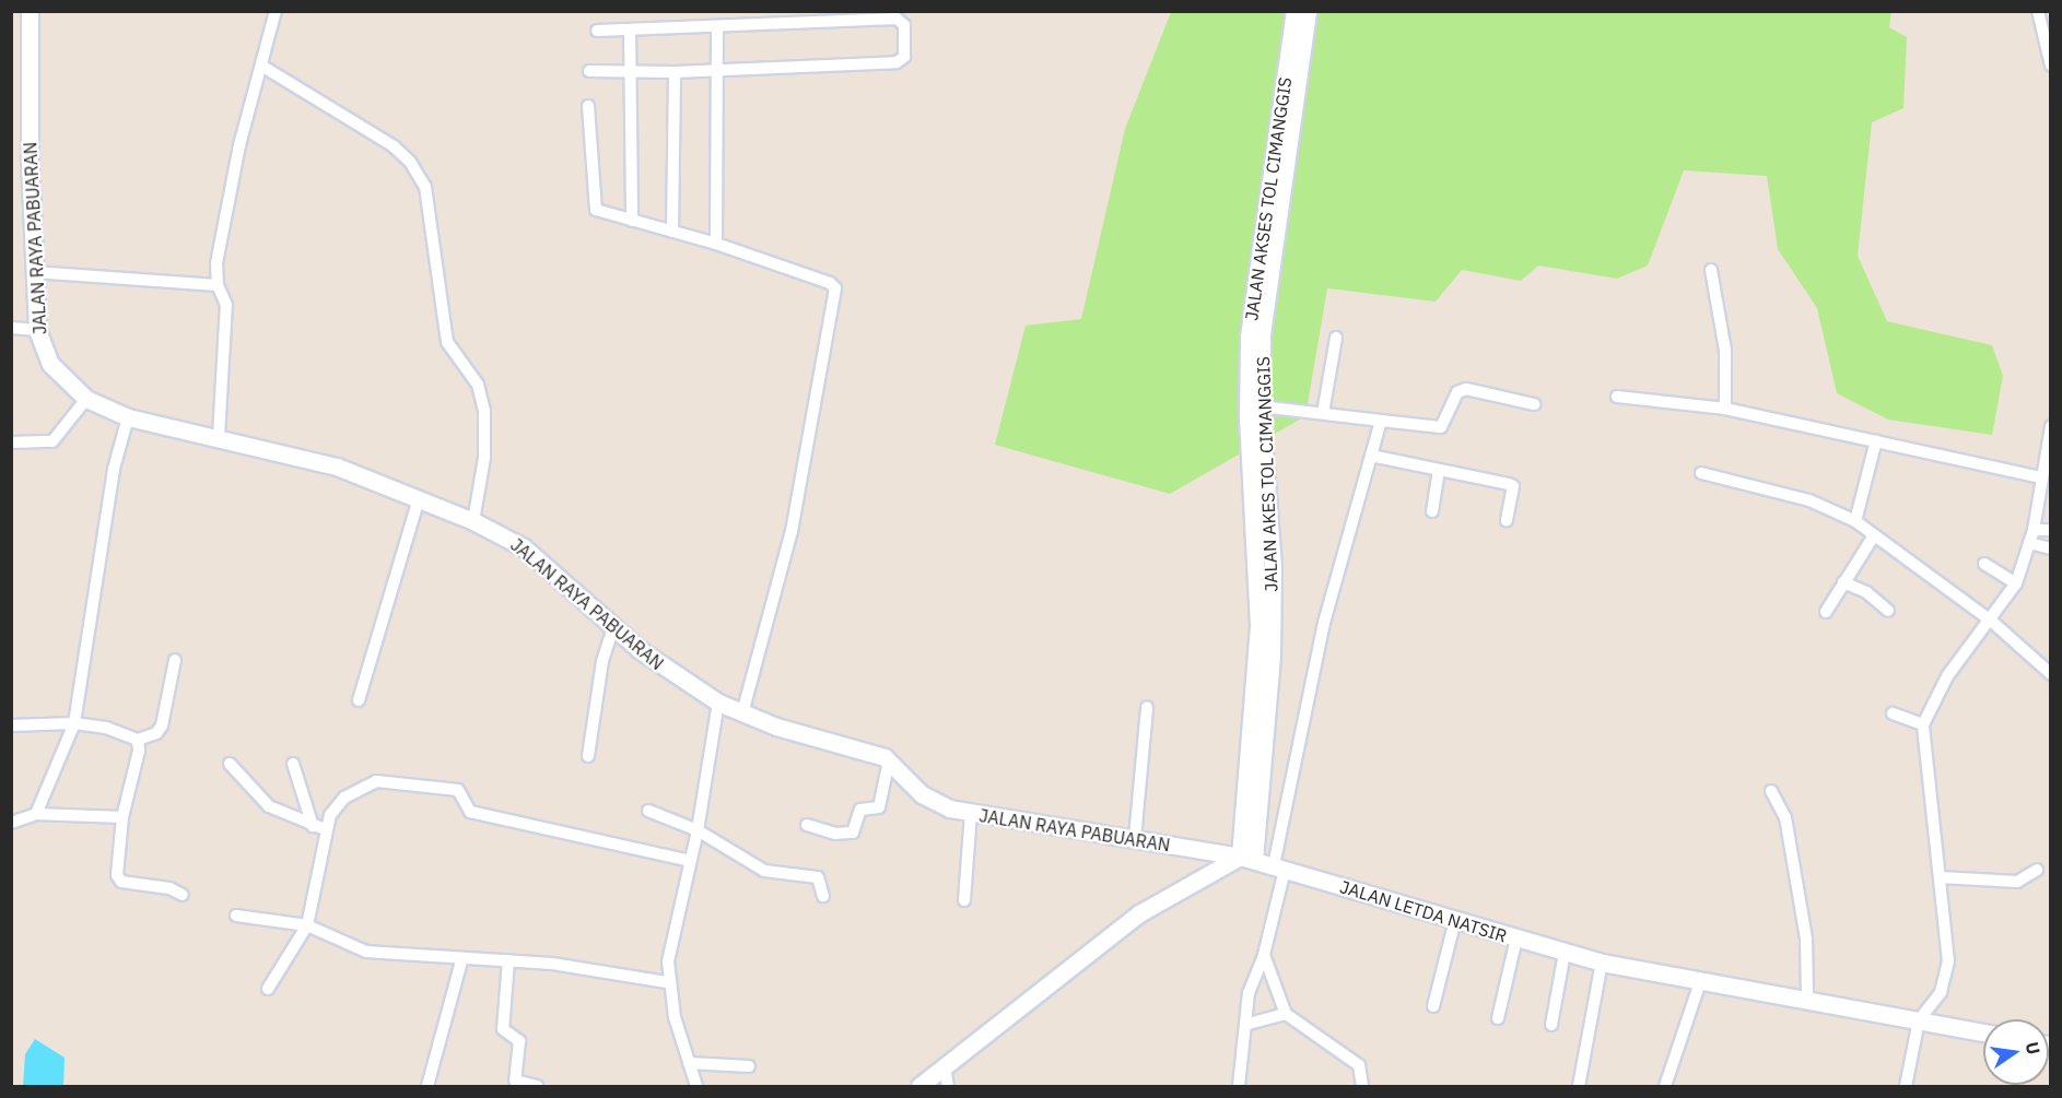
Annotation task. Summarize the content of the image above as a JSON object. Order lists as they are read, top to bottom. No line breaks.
{"streets":{"main road":["JALAN AKSES TOL CIMANGGIS","JALAN RAYA PABUARAN","JALAN AKES TOL CIMANGGIS","JALAN LETDA NATSIR"]},"crossings":[["JALAN AKSES TOL CIMANGGIS","JALAN RAYA PABUARAN"],["JALAN AKSES TOL CIMANGGIS","JALAN AKES TOL CIMANGGIS"],["JALAN AKSES TOL CIMANGGIS","JALAN LETDA NATSIR"],["JALAN RAYA PABUARAN","JALAN AKES TOL CIMANGGIS"],["JALAN RAYA PABUARAN","JALAN LETDA NATSIR"],["JALAN AKES TOL CIMANGGIS","JALAN LETDA NATSIR"]],"north":"right"}
